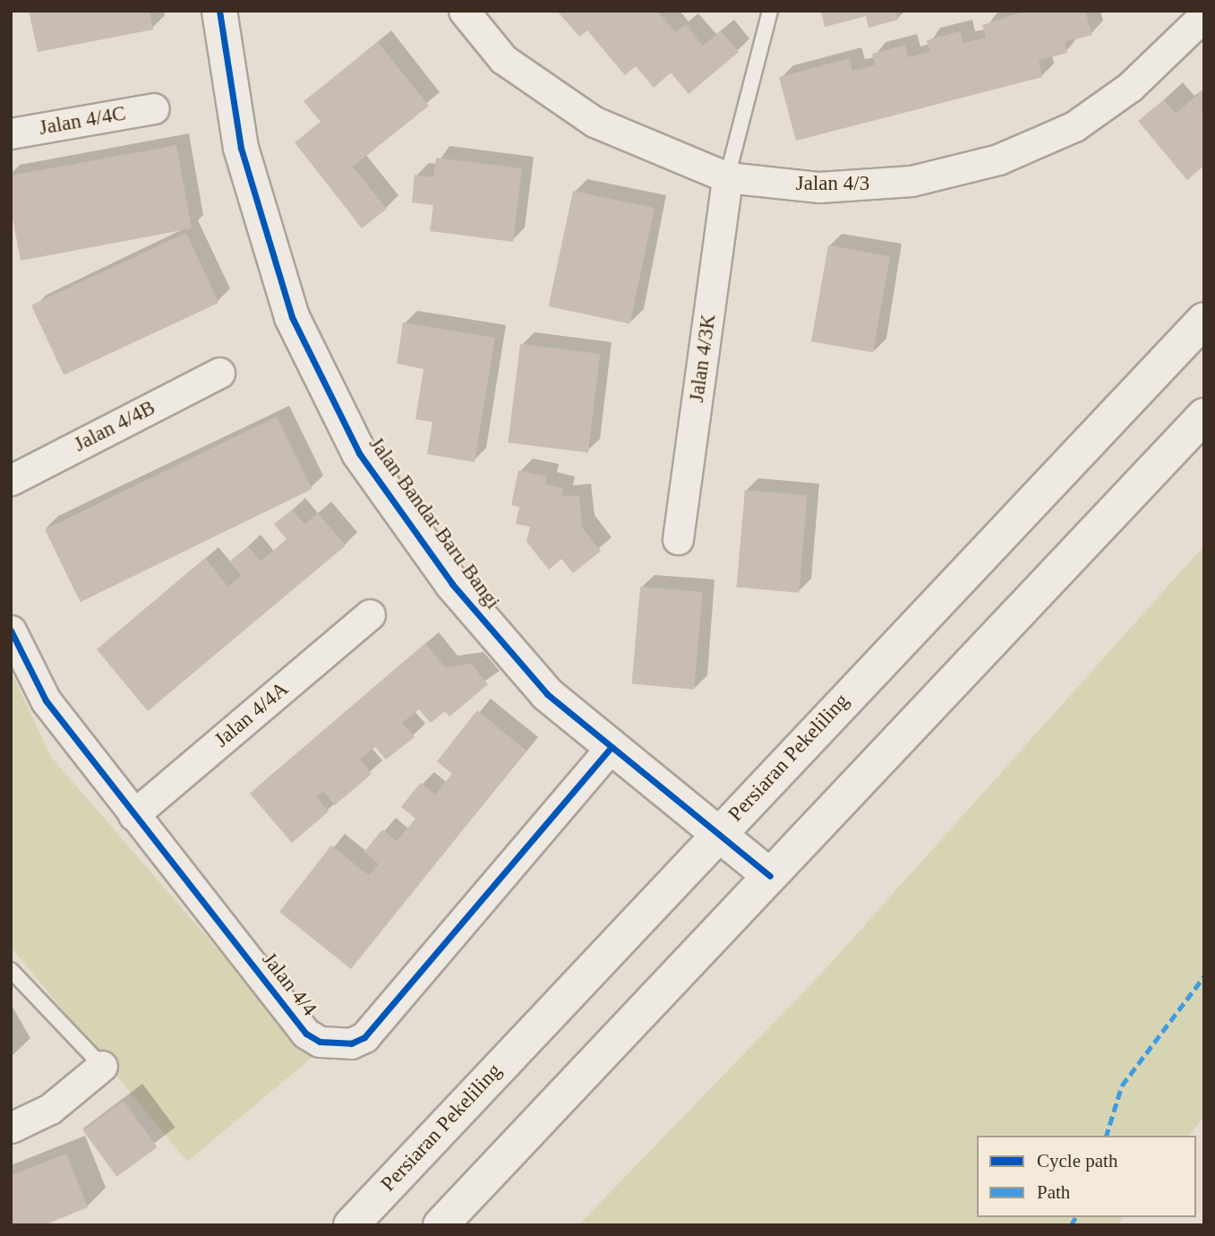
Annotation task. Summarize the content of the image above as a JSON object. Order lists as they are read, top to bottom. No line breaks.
{"streets":{"main road":["Jalan Bandar Baru Bangi","Persiaran Pekeliling"],"street":["Jalan 4/4C","Jalan 4/3","Jalan 4/3K","Jalan 4/4B","Jalan 4/4A","Jalan 4/4"]},"crossings":[["Jalan 4/3","Jalan 4/3K"],["Jalan Bandar Baru Bangi","Persiaran Pekeliling"],["Jalan Bandar Baru Bangi","Jalan 4/4"],["Jalan 4/4A","Jalan 4/4"]],"legend":["Cycle path","Path"]}
